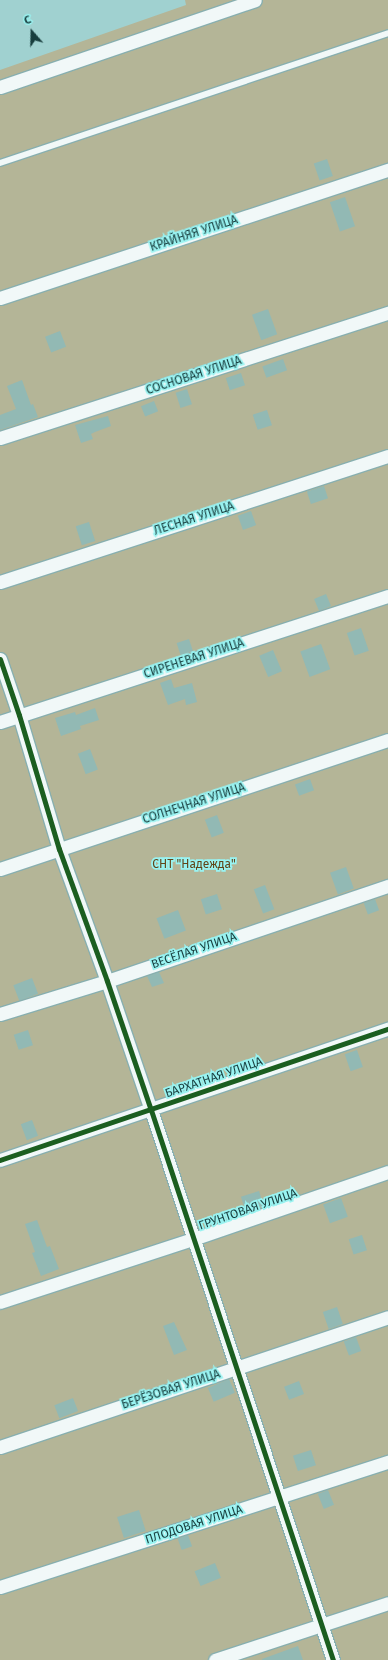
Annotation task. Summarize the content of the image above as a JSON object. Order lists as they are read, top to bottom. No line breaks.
{"streets":{"street":["КРАЙНЯЯ УЛИЦА","СОСНОВАЯ УЛИЦА","ЛЕСНАЯ УЛИЦА","СИРЕНЕВАЯ УЛИЦА","СОЛНЕЧНАЯ УЛИЦА","ВЕСЁЛАЯ УЛИЦА","БАРХАТНАЯ УЛИЦА","ГРУНТОВАЯ УЛИЦА","БЕРЁЗОВАЯ УЛИЦА","ПЛОДОВАЯ УЛИЦА"]},"parks":["СНТ \"Надежда\""],"north":"top"}
